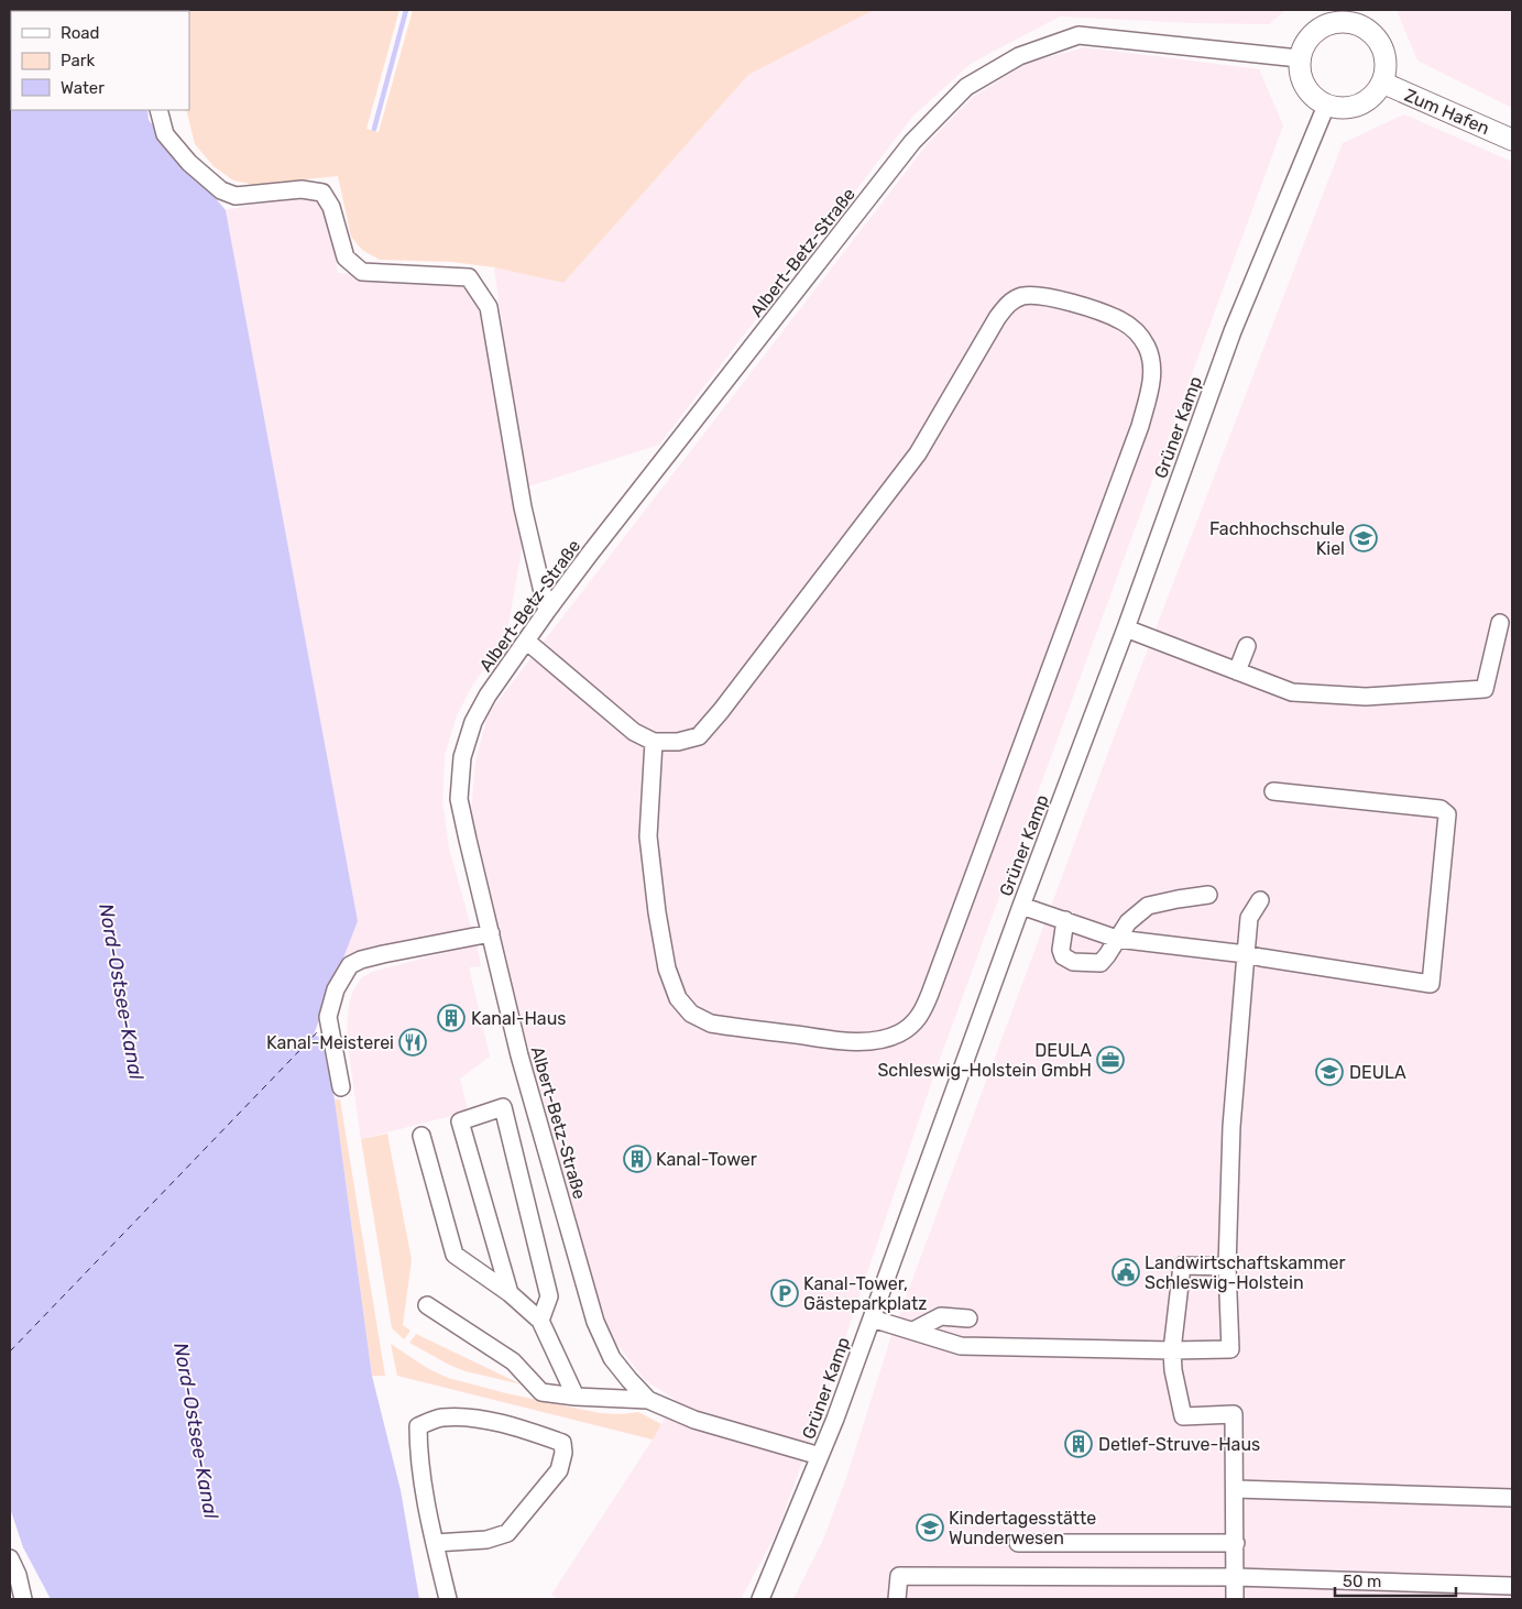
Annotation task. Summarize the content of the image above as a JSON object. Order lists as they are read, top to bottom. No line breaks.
{"streets":{"main road":["Zum Hafen"],"street":["Albert-Betz-Straße","Grüner Kamp"]},"crossings":[["Zum Hafen","Albert-Betz-Straße"],["Zum Hafen","Grüner Kamp"],["Albert-Betz-Straße","Grüner Kamp"]],"water":["Nord-Ostsee-Kanal"],"places":{"school or university":["Fachhochschule Kiel","DEULA","Kindertagesstätte Wunderwesen"],"building":["Kanal-Haus","Kanal-Tower","Detlef-Struve-Haus"],"restaurant":["Kanal-Meisterei"],"office":["DEULA Schleswig-Holstein GmbH"],"public building":["Landwirtschaftskammer Schleswig-Holstein"],"parking":["Kanal-Tower, Gästeparkplatz"]},"legend":["Road","Park","Water"],"scale_bar":"50 m"}
